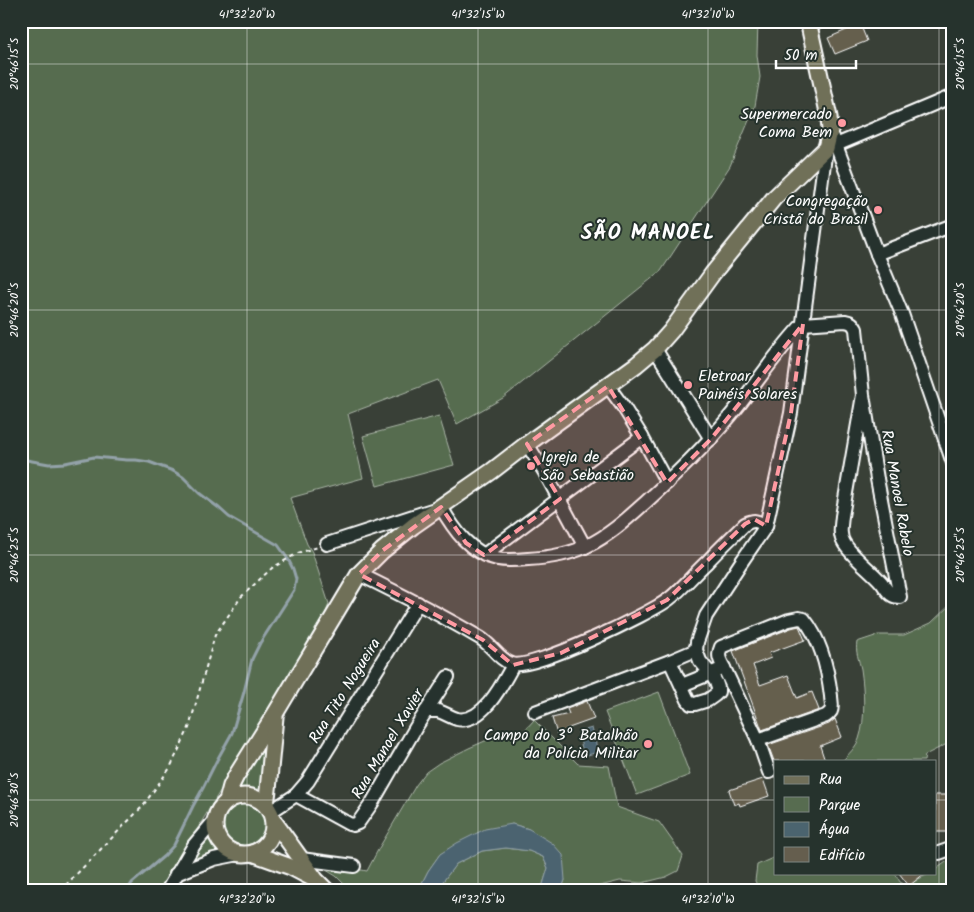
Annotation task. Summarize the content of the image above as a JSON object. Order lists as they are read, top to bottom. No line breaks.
{"streets":{"street":["Rua Manoel Rabelo","Rua Tito Nogueira","Rua Manoel Xavier"]},"crossings":[["Rua Tito Nogueira","Rua Manoel Xavier"]],"districts":["SÃO MANOEL"],"places":["Supermercado Coma Bem","Congregação Cristã do Brasil","Eletroar Painéis Solares","Igreja de São Sebastião","Campo do 3º Batalhão da Polícia Militar"],"legend":["Rua","Parque","Água","Edifício"],"scale_bar":"50 m","coordinates":["41°32'20\"W","41°32'15\"W","41°32'10\"W","20°46'15\"S","20°46'20\"S","20°46'25\"S","20°46'30\"S"]}
